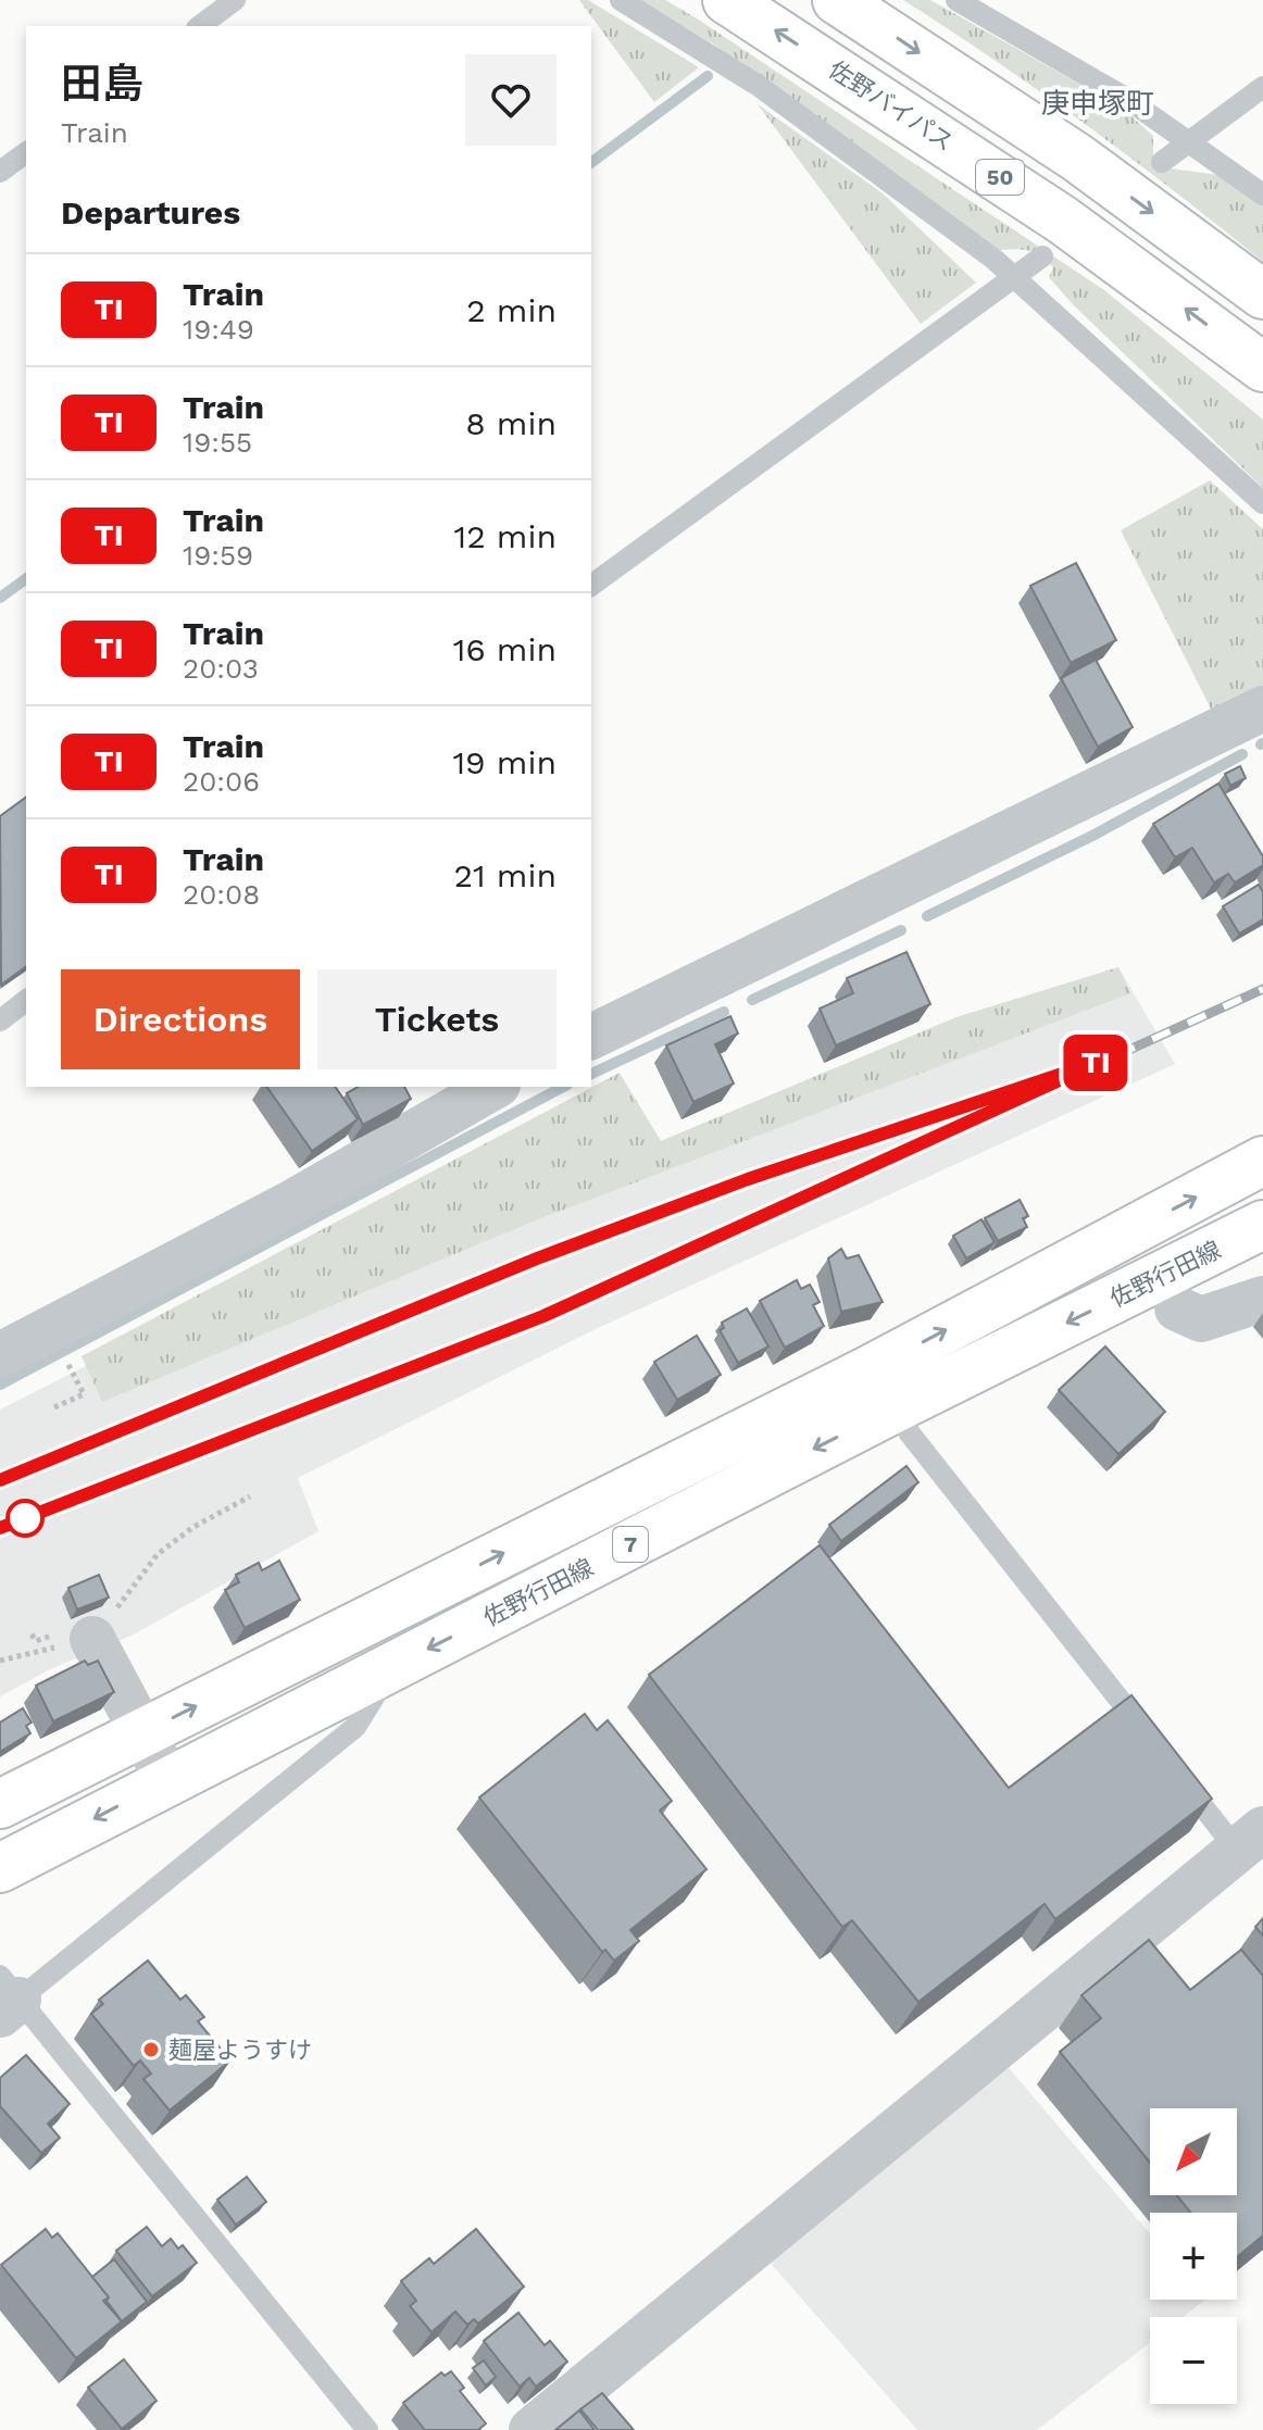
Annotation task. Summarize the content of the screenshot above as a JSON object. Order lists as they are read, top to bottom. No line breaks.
{"streets":{"main road":["佐野バイパス","50","佐野行田線","7"]},"districts":["庚申塚町"],"places":["麺屋ようすけ"],"north":"bottom left","page":{"on_map":"TI","heading":[["田島","Train"],"Departures"],"list":[{"mark":"TI","name":"Train","note":"19:49","value":"2 min"},{"mark":"TI","name":"Train","note":"19:55","value":"8 min"},{"mark":"TI","name":"Train","note":"19:59","value":"12 min"},{"mark":"TI","name":"Train","note":"20:03","value":"16 min"},{"mark":"TI","name":"Train","note":"20:06","value":"19 min"},{"mark":"TI","name":"Train","note":"20:08","value":"21 min"}],"buttons":["Directions","Tickets"],"map_buttons":["+","−"]}}
